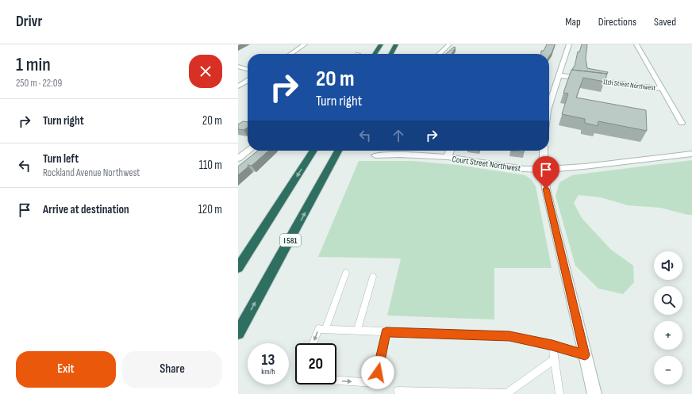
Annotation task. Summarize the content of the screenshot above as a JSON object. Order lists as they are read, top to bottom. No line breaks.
{"streets":{"highway":["I 581"],"street":["11th Street Northwest","Court Street Northwest"]},"page":{"header":"Drivr","nav":["Map","Directions","Saved"],"heading":["1 min","250 m · 22:09"],"turn":["20 m","Turn right"],"list":[{"name":"Turn right","value":"20 m"},{"name":"Turn left","note":"Rockland Avenue Northwest","value":"110 m"},{"name":"Arrive at destination","value":"120 m"}],"map_buttons":["+","−"],"speed":"13 km/h","limit":"20","buttons":["Exit","Share"]}}
